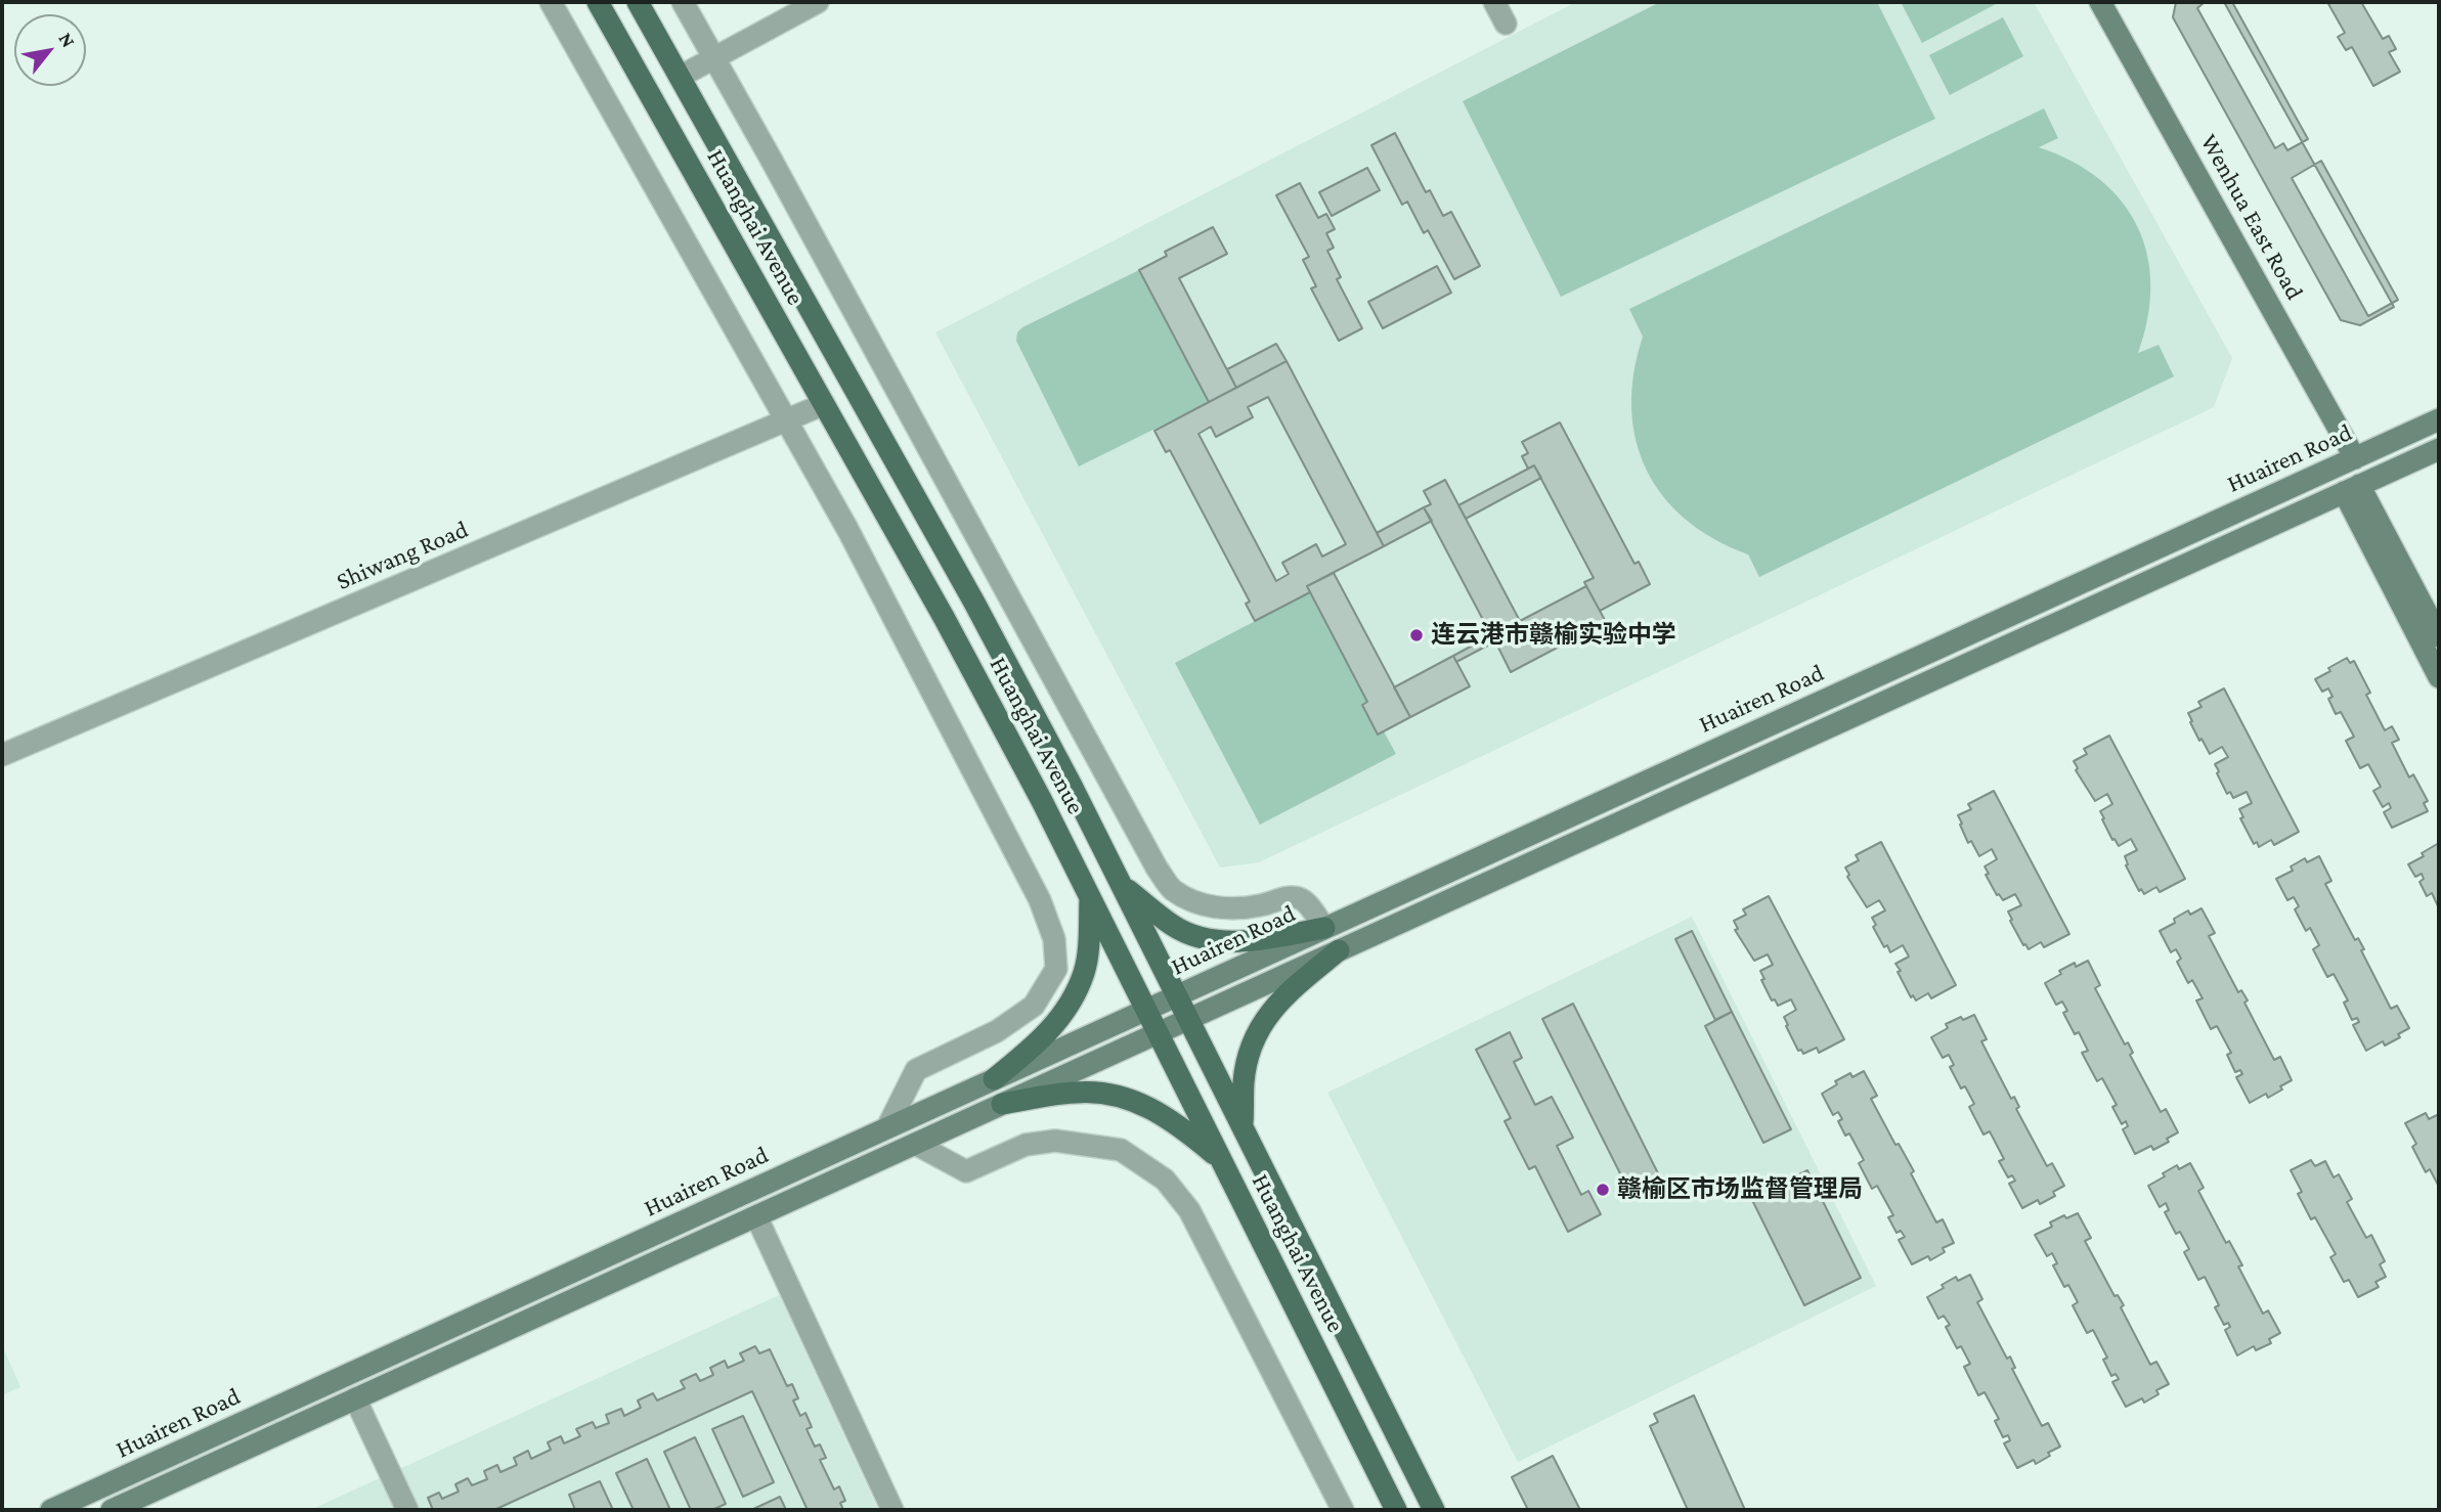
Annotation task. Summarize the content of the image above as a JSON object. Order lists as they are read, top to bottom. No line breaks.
{"streets":{"main road":["Wenhua East Road","Huanghai Avenue","Huairen Road"],"street":["Shiwang Road"]},"crossings":[["Wenhua East Road","Huairen Road"],["Huanghai Avenue","Huairen Road"],["Huanghai Avenue","Shiwang Road"]],"places":["连云港市赣榆实验中学","赣榆区市场监督管理局"],"north":"top right"}
